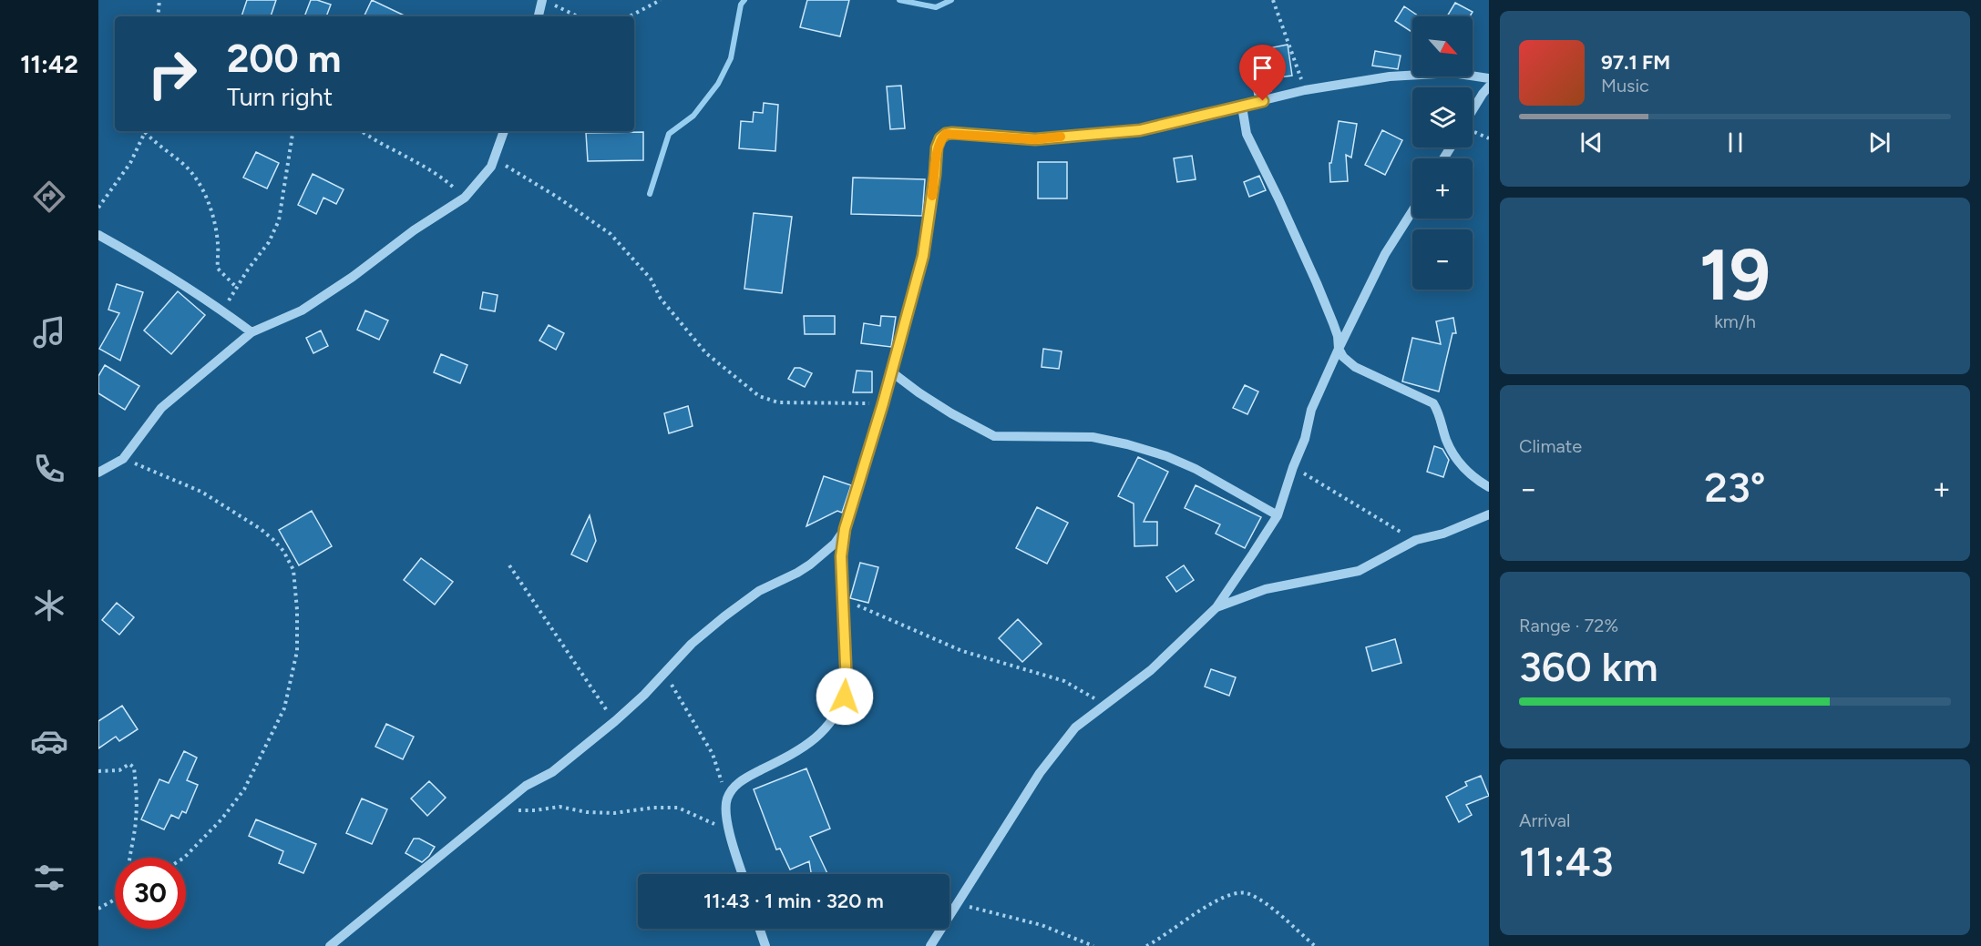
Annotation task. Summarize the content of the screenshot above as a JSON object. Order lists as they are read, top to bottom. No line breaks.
{"north":"bottom right","page":{"tabs":"11:42","map_buttons":["+","−"],"turn":["200 m","Turn right"],"song":["97.1 FM","Music"],"tile":[["19","km/h"],"Climate",["Range · 72%","360 km"],["Arrival","11:43"]],"heat":["−","23°","+"],"limit":"30","trip":"11:43 · 1 min · 320 m"}}
